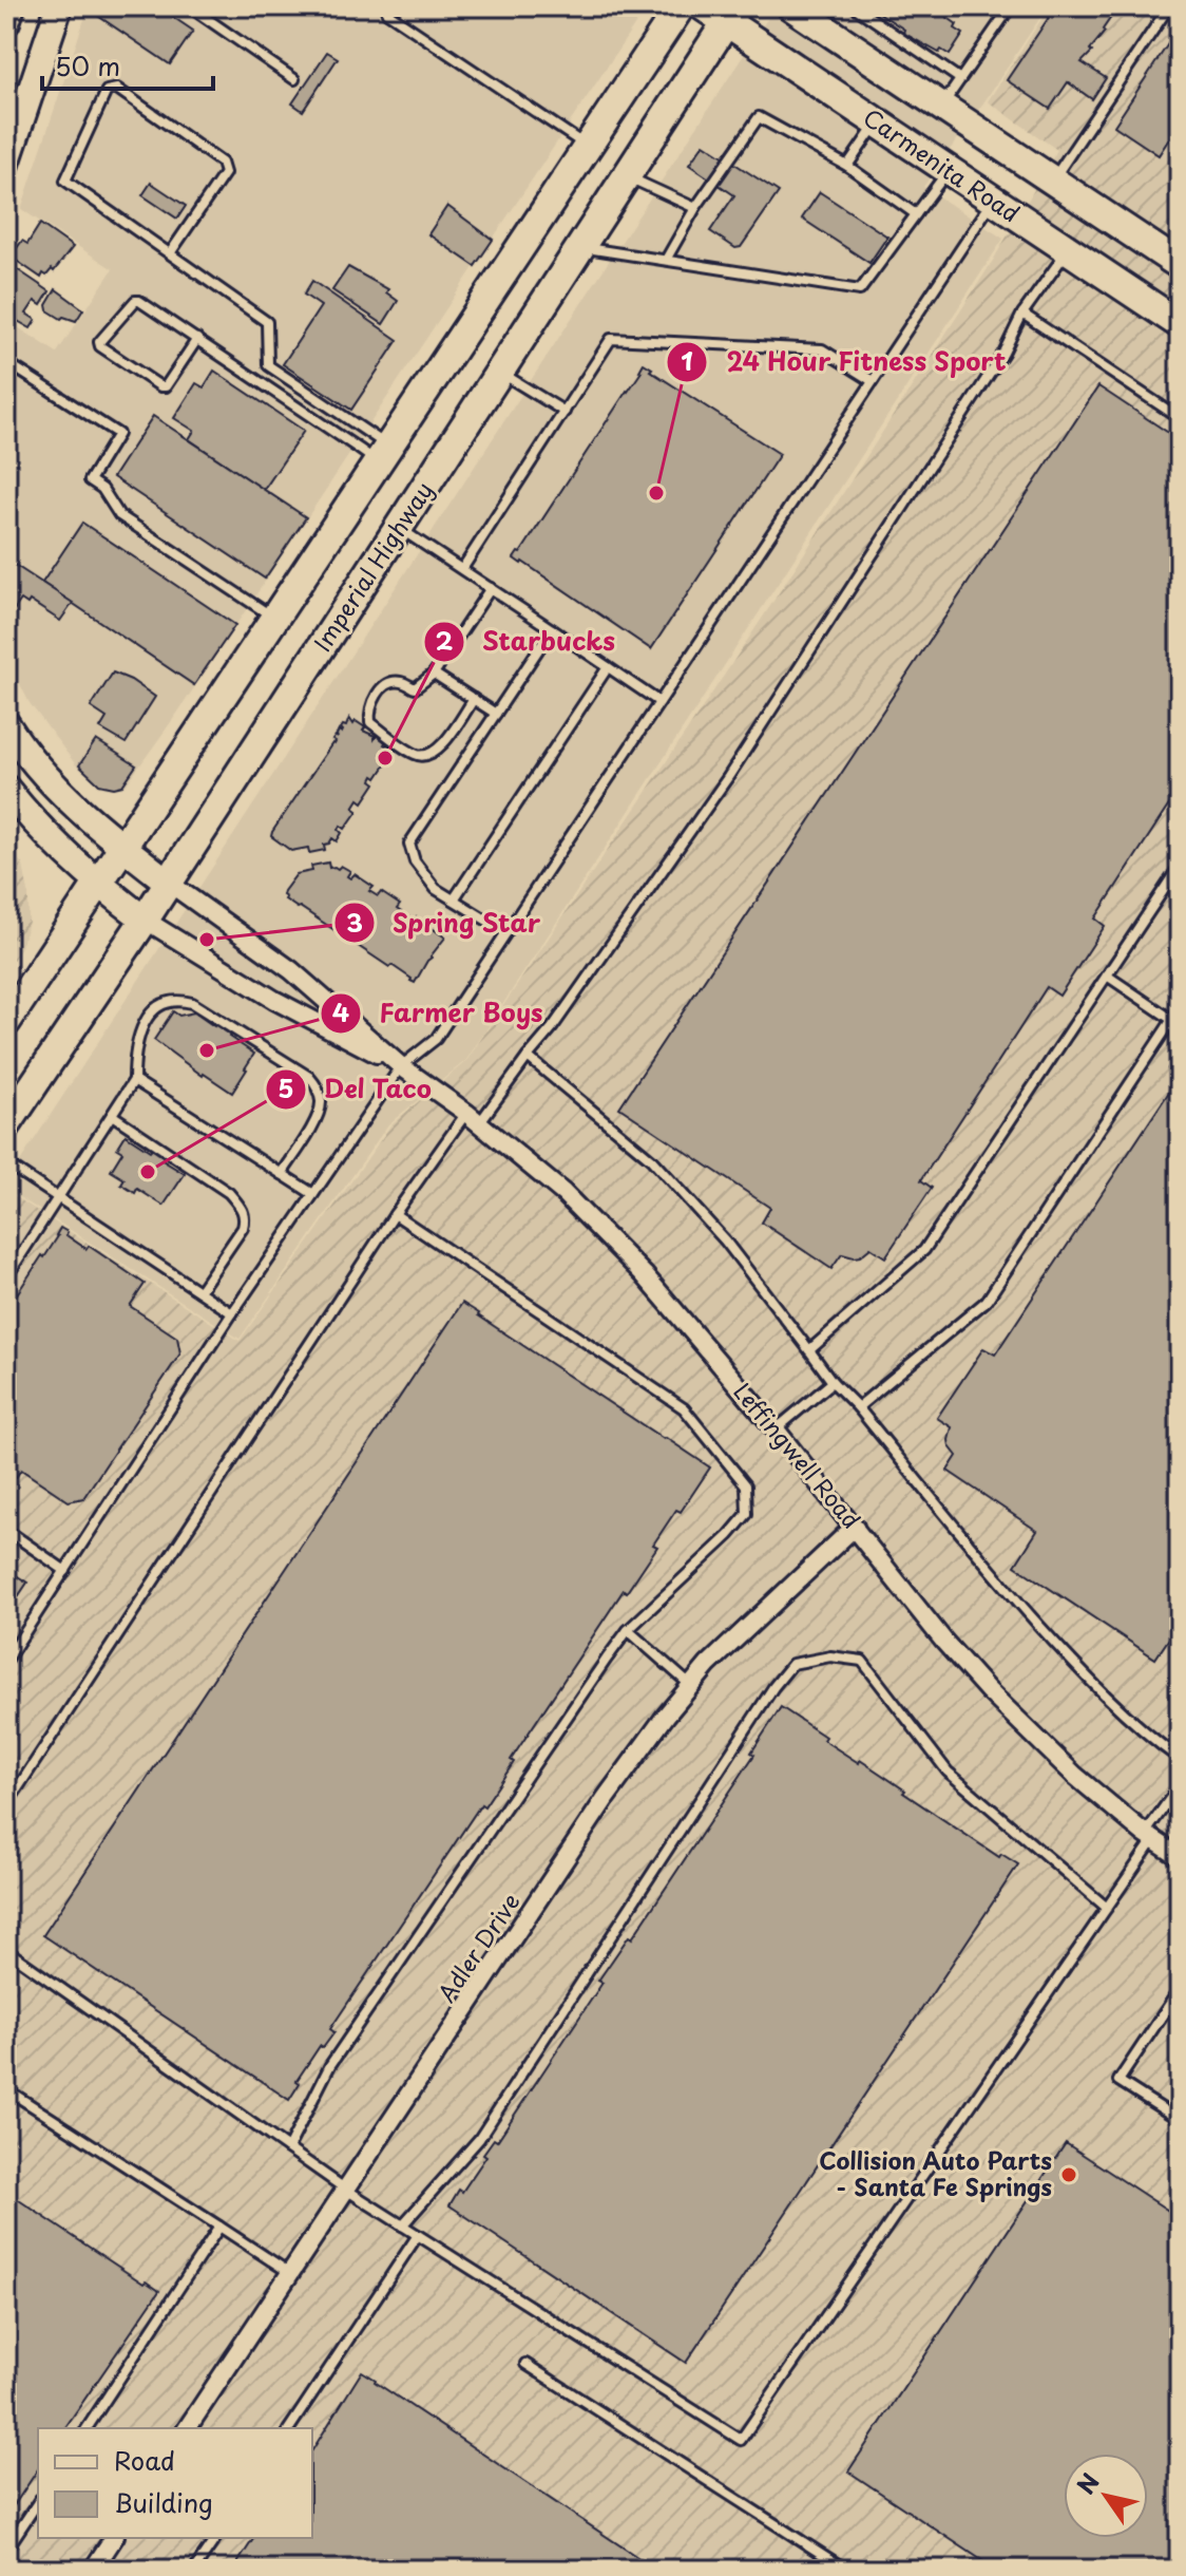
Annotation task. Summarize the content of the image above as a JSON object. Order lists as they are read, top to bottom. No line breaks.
{"streets":{"main road":["Carmenita Road","Imperial Highway","Leffingwell Road"],"street":["Adler Drive"]},"crossings":[["Carmenita Road","Imperial Highway"],["Imperial Highway","Leffingwell Road"],["Leffingwell Road","Adler Drive"]],"places":["24 Hour Fitness Sport","Starbucks","Spring Star","Farmer Boys","Del Taco","Collision Auto Parts - Santa Fe Springs"],"legend":["Road","Building"],"scale_bar":"50 m","north":"top left"}
